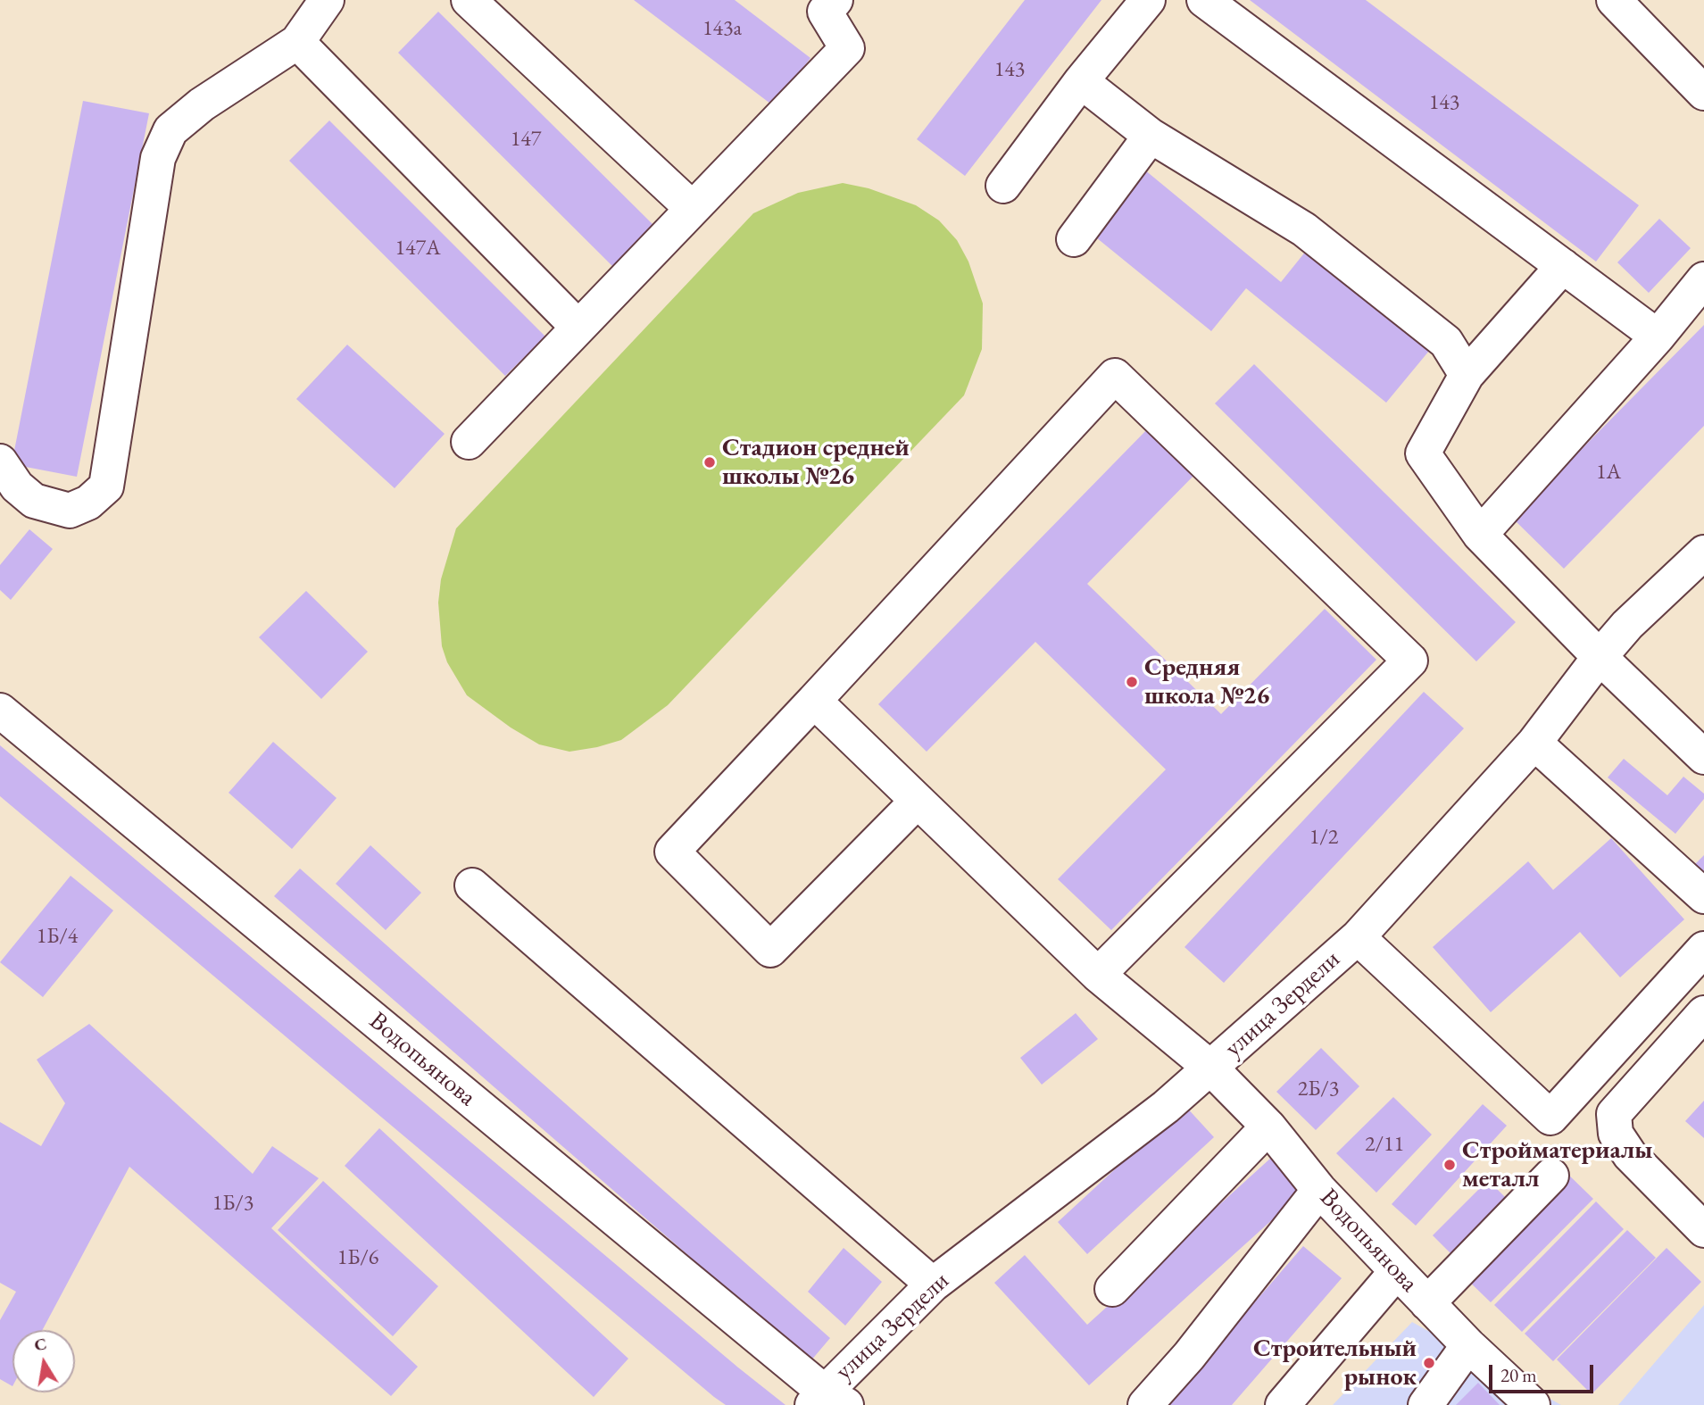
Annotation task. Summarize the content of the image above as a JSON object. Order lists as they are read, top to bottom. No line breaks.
{"streets":{"street":["улица Зердели","Водопьянова"]},"crossings":[["улица Зердели","Водопьянова"]],"places":["Стадион средней школы №26","Средняя школа №26","Стройматериалы металл","Строительный рынок"],"house_numbers":["143а","143","143","147","147А","1А","1/2","1Б/4","2Б/3","2/11","1Б/3","1Б/6"],"scale_bar":"20 m","north":"top"}
